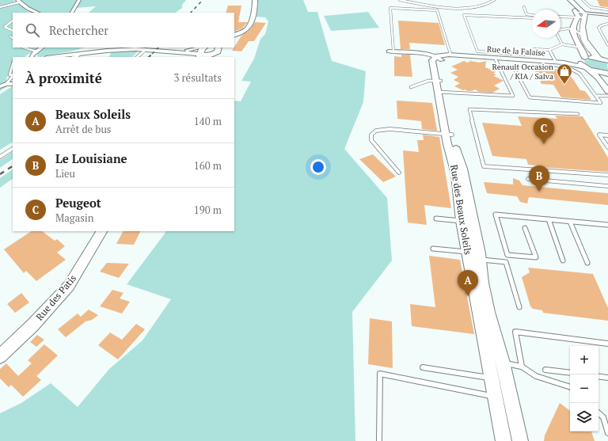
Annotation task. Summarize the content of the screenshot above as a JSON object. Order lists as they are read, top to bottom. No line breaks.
{"streets":{"street":["Rue de la Falaise","Rue des Beaux Soleils","Rue des Patis"]},"crossings":[["Rue de la Falaise","Rue des Beaux Soleils"]],"places":{"shop":["Renault Occasion / KIA / Salva"]},"north":"left","page":{"search":"Rechercher","heading":["À proximité","3 résultats"],"list":[{"mark":"A","name":"Beaux Soleils","note":"Arrêt de bus","value":"140 m"},{"mark":"B","name":"Le Louisiane","note":"Lieu","value":"160 m"},{"mark":"C","name":"Peugeot","note":"Magasin","value":"190 m"}],"pins":["C","B","A"],"map_buttons":["+","−"]}}
